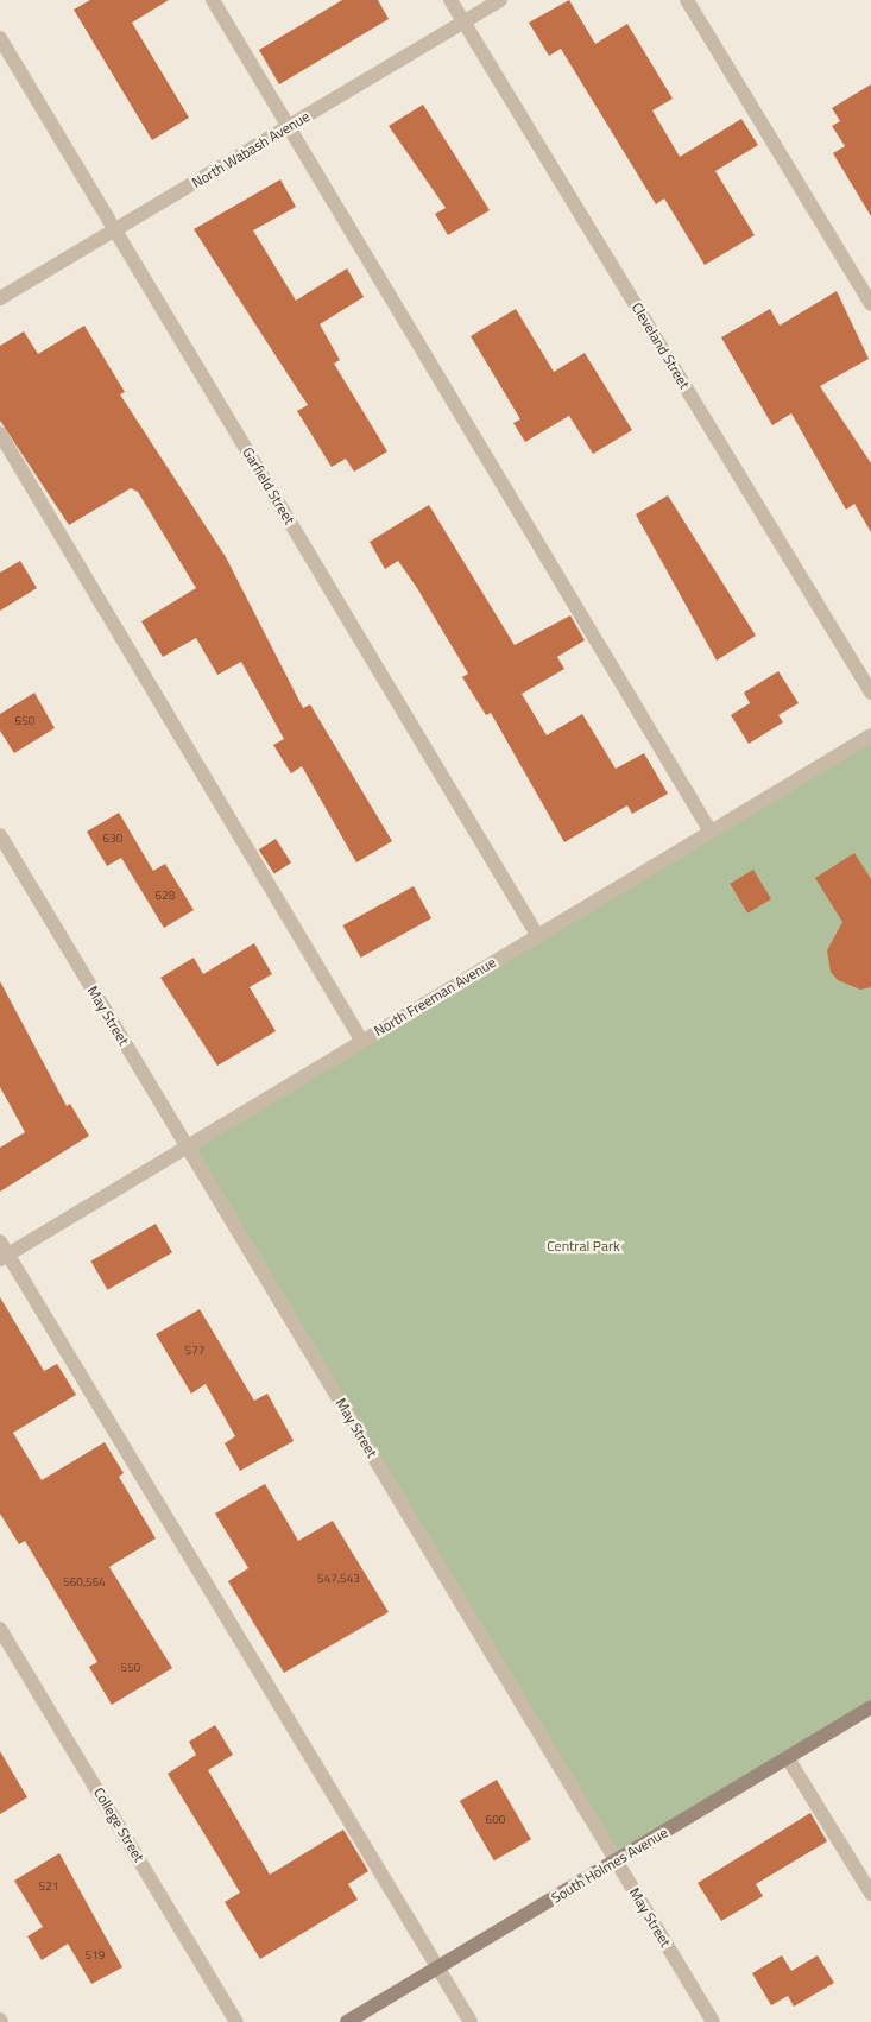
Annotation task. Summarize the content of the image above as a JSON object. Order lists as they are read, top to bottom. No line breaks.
{"streets":{"main road":["South Holmes Avenue"],"street":["North Wabash Avenue","Cleveland Street","Garfield Street","North Freeman Avenue","May Street","College Street"]},"crossings":[["North Wabash Avenue","Cleveland Street"],["North Wabash Avenue","Garfield Street"],["Garfield Street","North Freeman Avenue"],["North Freeman Avenue","May Street"],["May Street","South Holmes Avenue"]],"parks":["Central Park"],"house_numbers":["650","630","628","577","547,543","560,564","550","600","521","519"]}
